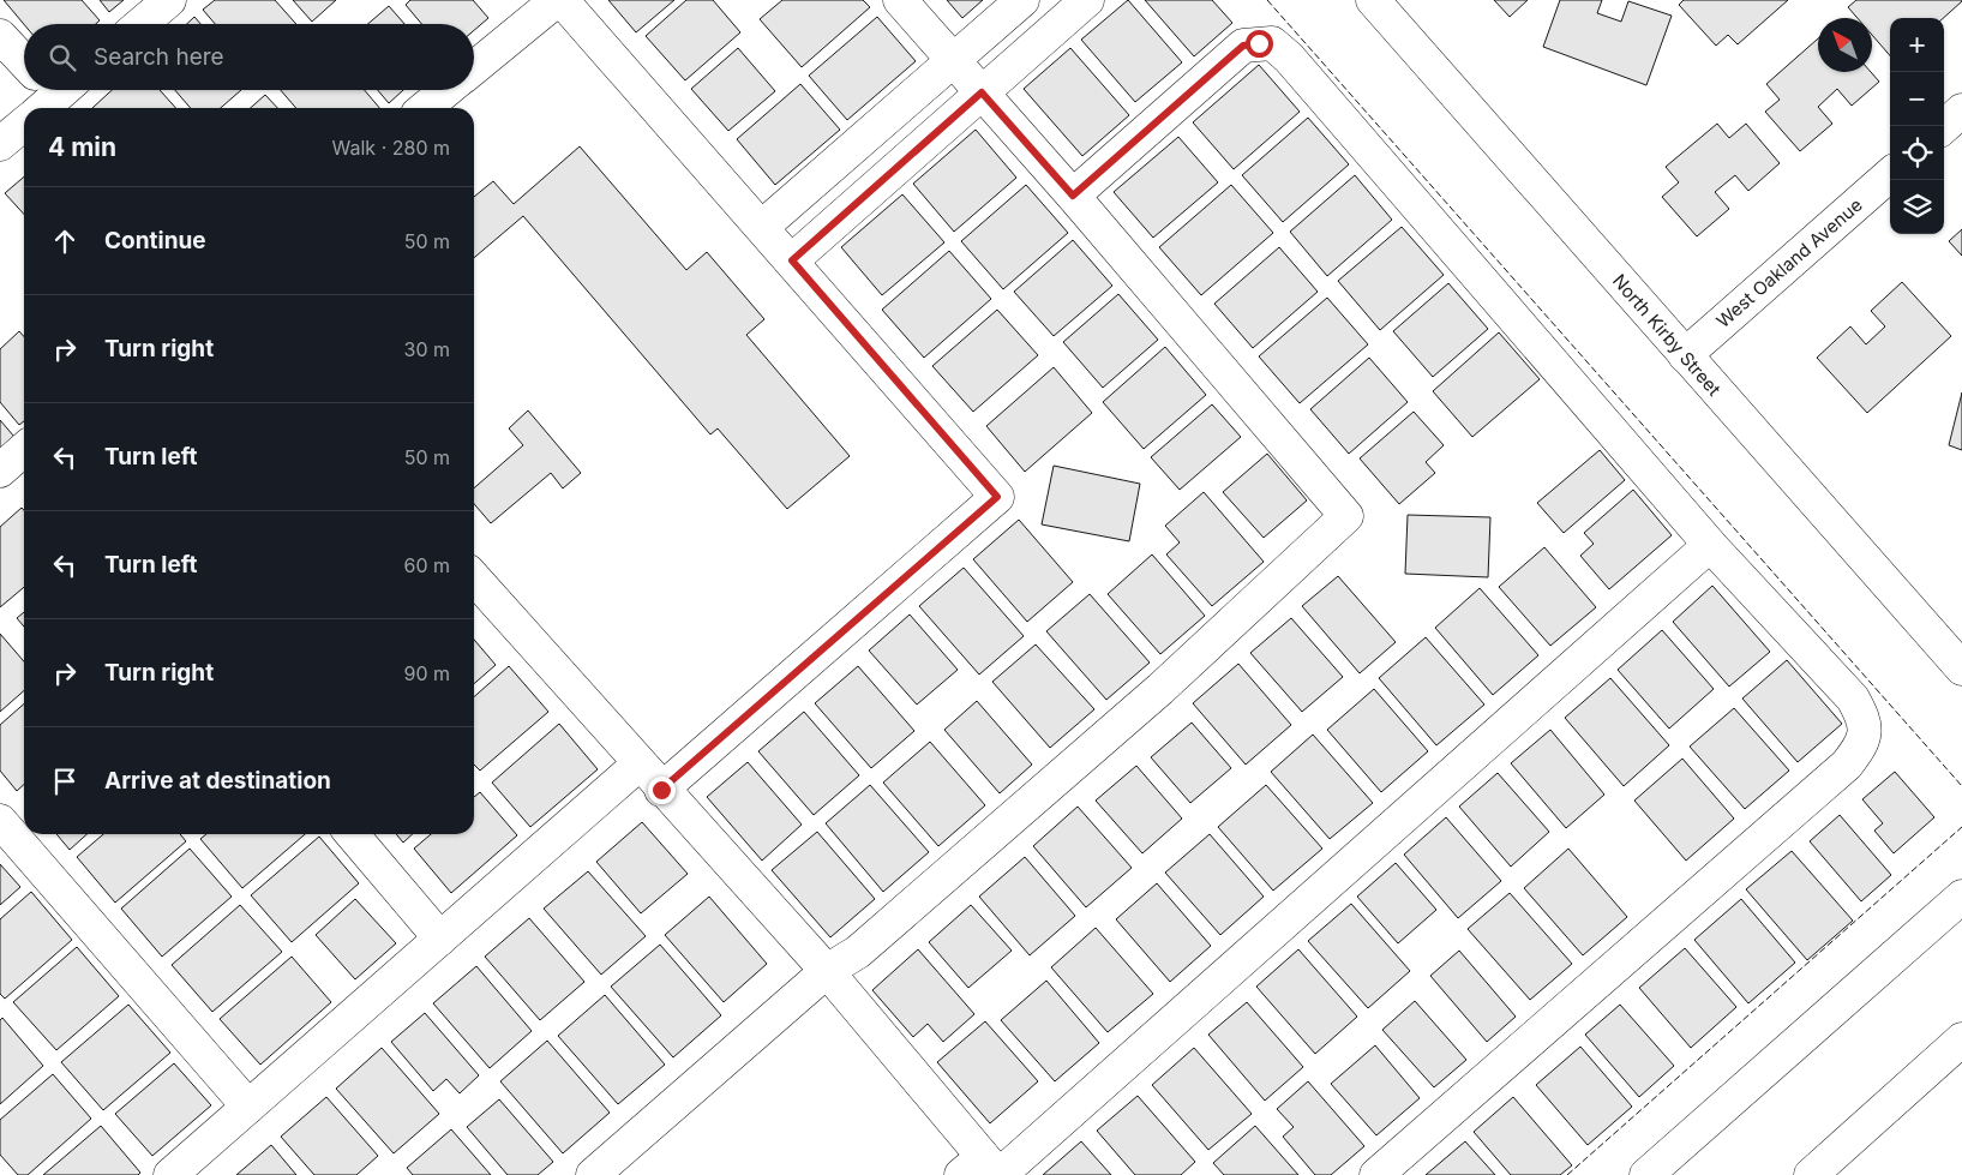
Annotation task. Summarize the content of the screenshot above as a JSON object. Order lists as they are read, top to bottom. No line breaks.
{"streets":{"street":["West Oakland Avenue","North Kirby Street"]},"crossings":[["West Oakland Avenue","North Kirby Street"]],"north":"top left","page":{"map_buttons":["+","−"],"search":"Search here","heading":["4 min","Walk · 280 m"],"list":[["Continue","50 m"],["Turn right","30 m"],["Turn left","50 m"],["Turn left","60 m"],["Turn right","90 m"],"Arrive at destination"]}}
